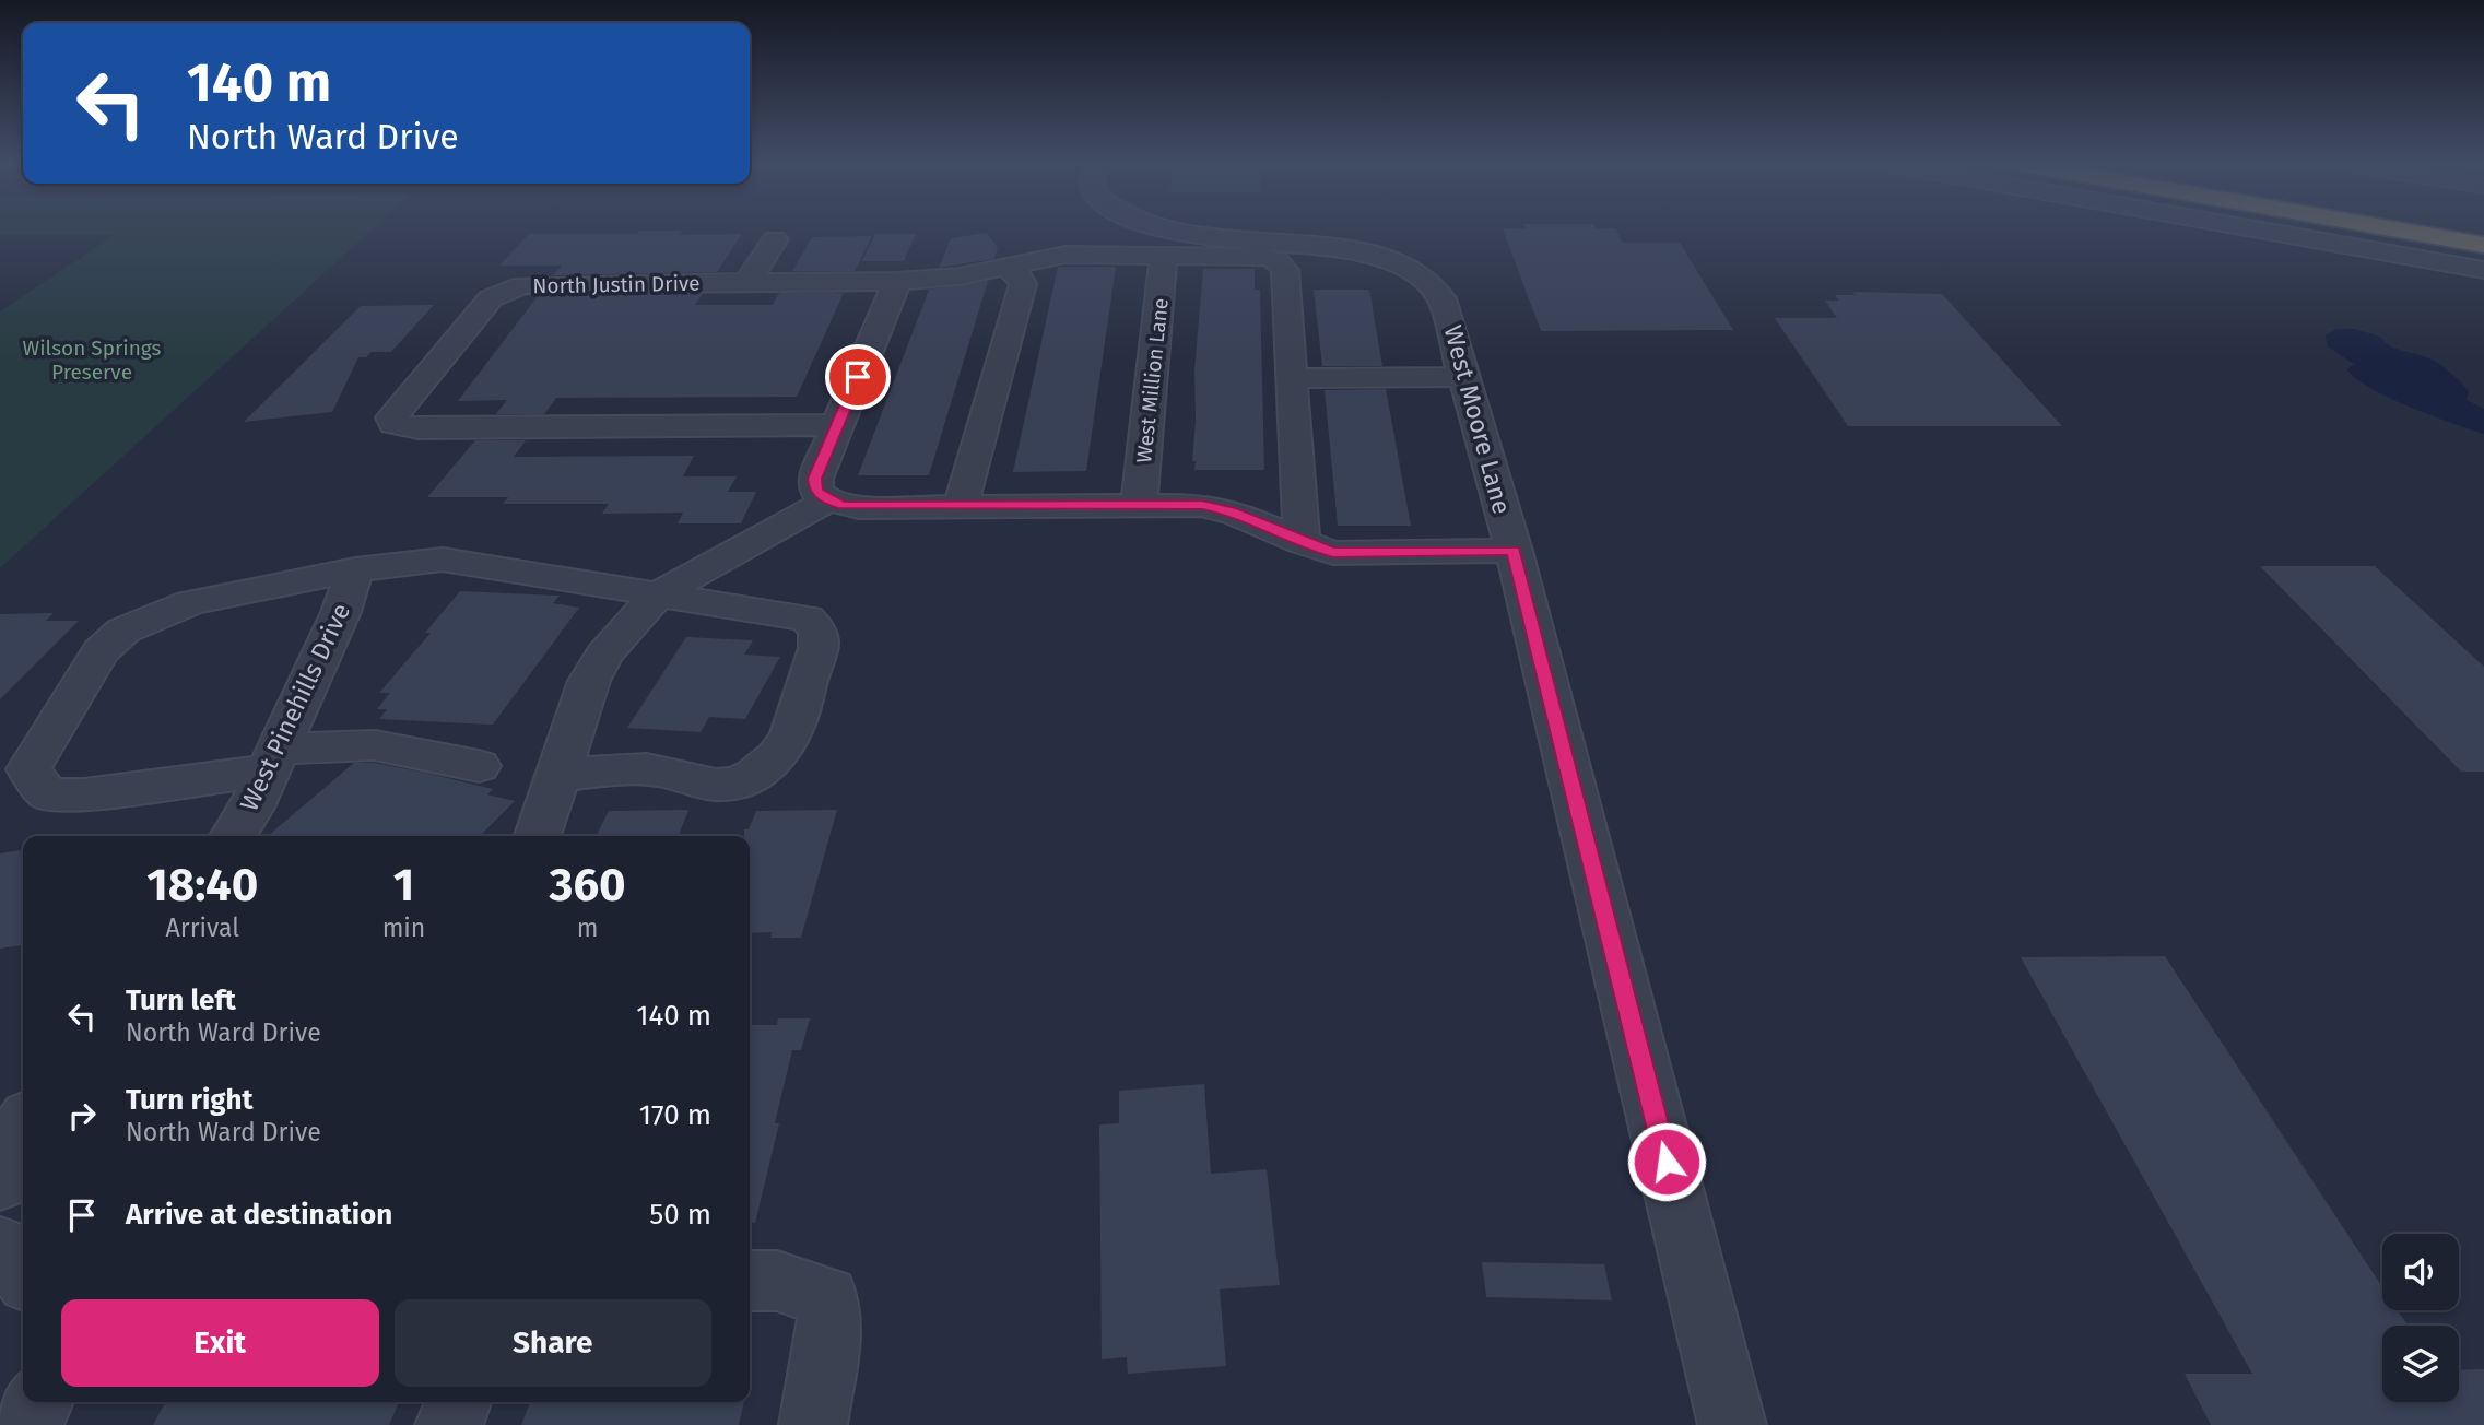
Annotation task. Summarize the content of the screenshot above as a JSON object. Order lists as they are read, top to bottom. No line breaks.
{"streets":{"street":["North Justin Drive","West Million Lane","West Moore Lane","West Pinehills Drive"]},"crossings":[["North Justin Drive","West Million Lane"]],"parks":["Wilson Springs Preserve"],"page":{"turn":["140 m","North Ward Drive"],"eta":["18:40","Arrival","1","min","360","m"],"list":[{"name":"Turn left","note":"North Ward Drive","value":"140 m"},{"name":"Turn right","note":"North Ward Drive","value":"170 m"},{"name":"Arrive at destination","value":"50 m"}],"buttons":["Exit","Share"]}}
